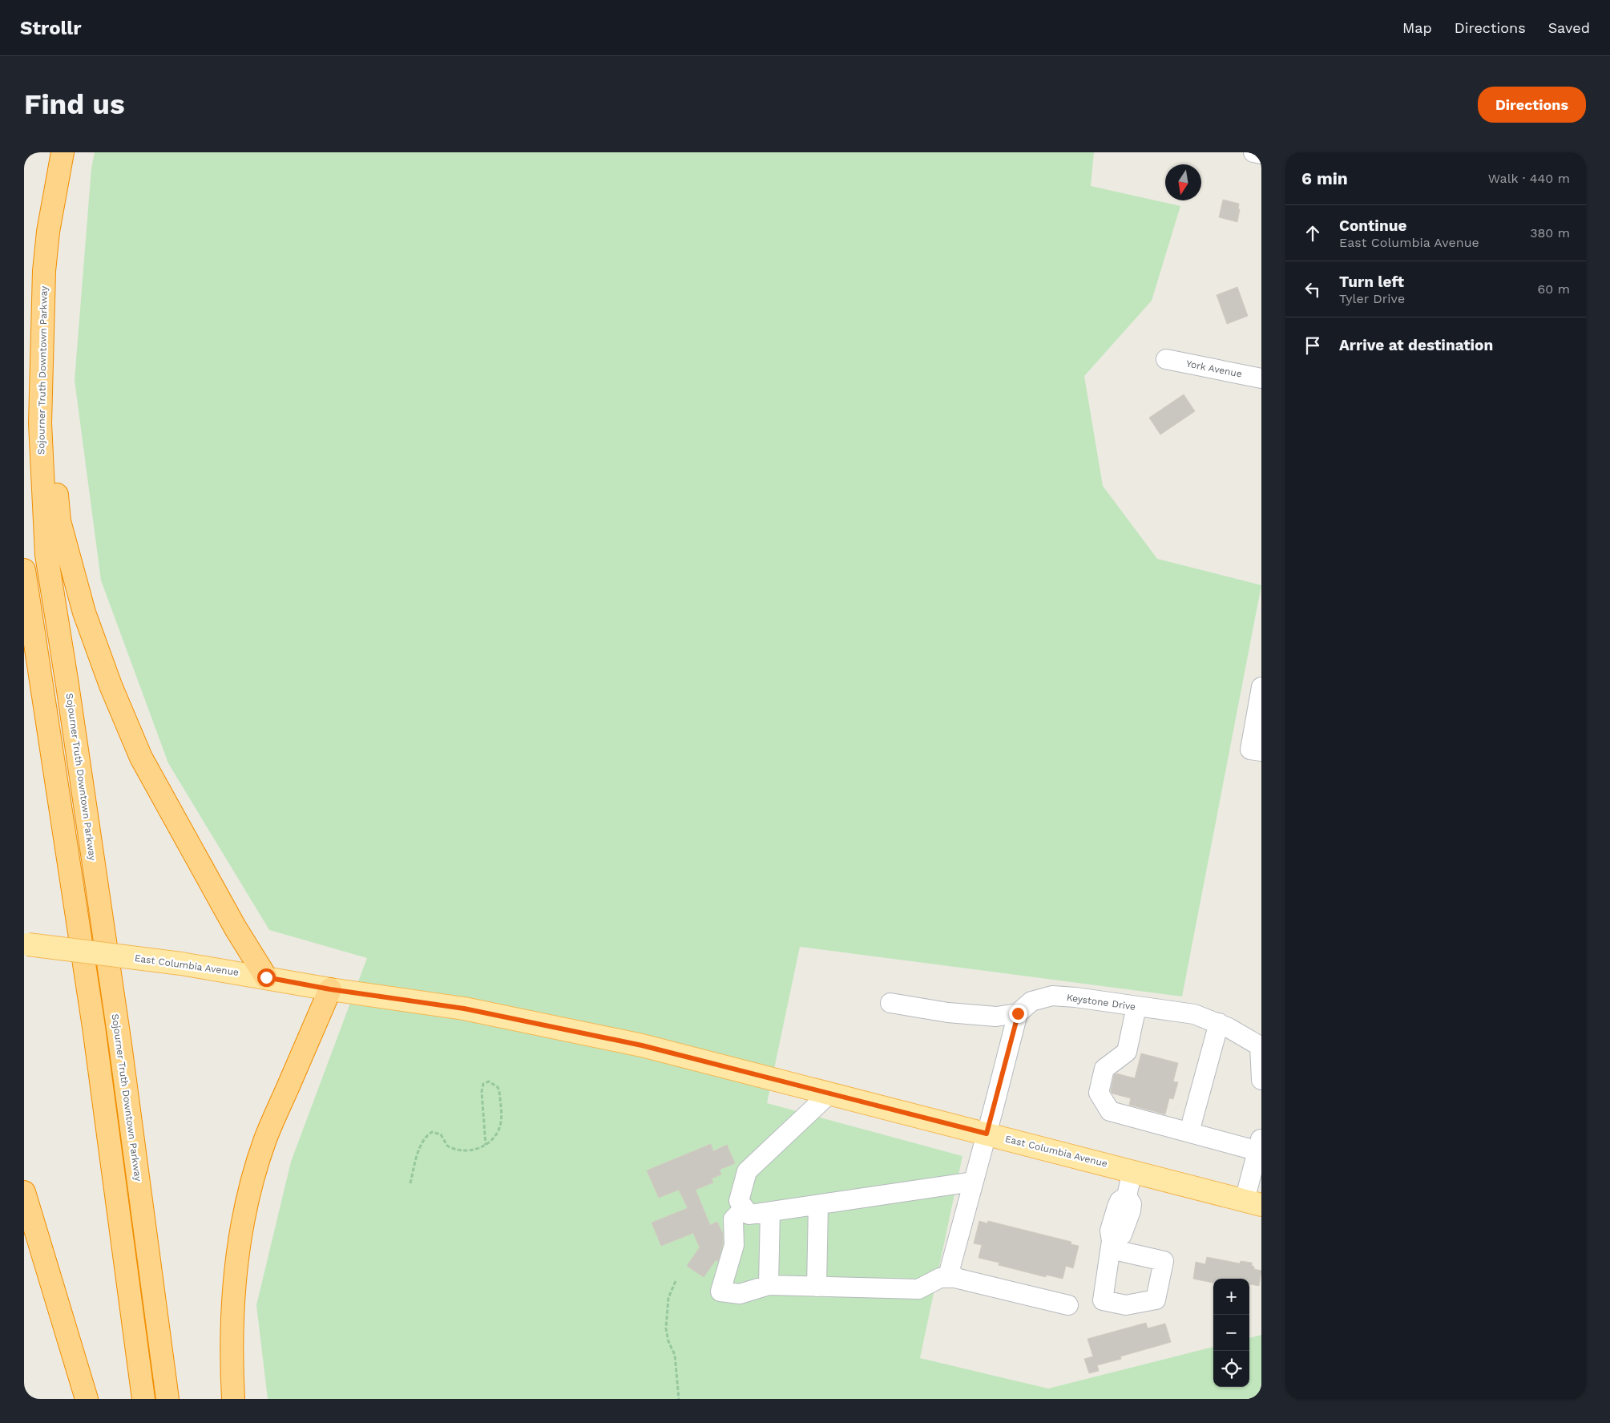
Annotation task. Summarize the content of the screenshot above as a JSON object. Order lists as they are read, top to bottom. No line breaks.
{"streets":{"highway":["Sojourner Truth Downtown Parkway"],"main road":["East Columbia Avenue"],"street":["York Avenue","Keystone Drive"]},"north":"bottom","page":{"header":"Strollr","nav":["Map","Directions","Saved"],"buttons":"Directions","title":"Find us","heading":["6 min","Walk · 440 m"],"list":[["Continue","East Columbia Avenue","380 m"],["Turn left","Tyler Drive","60 m"],"Arrive at destination"],"map_buttons":["+","−"]}}
